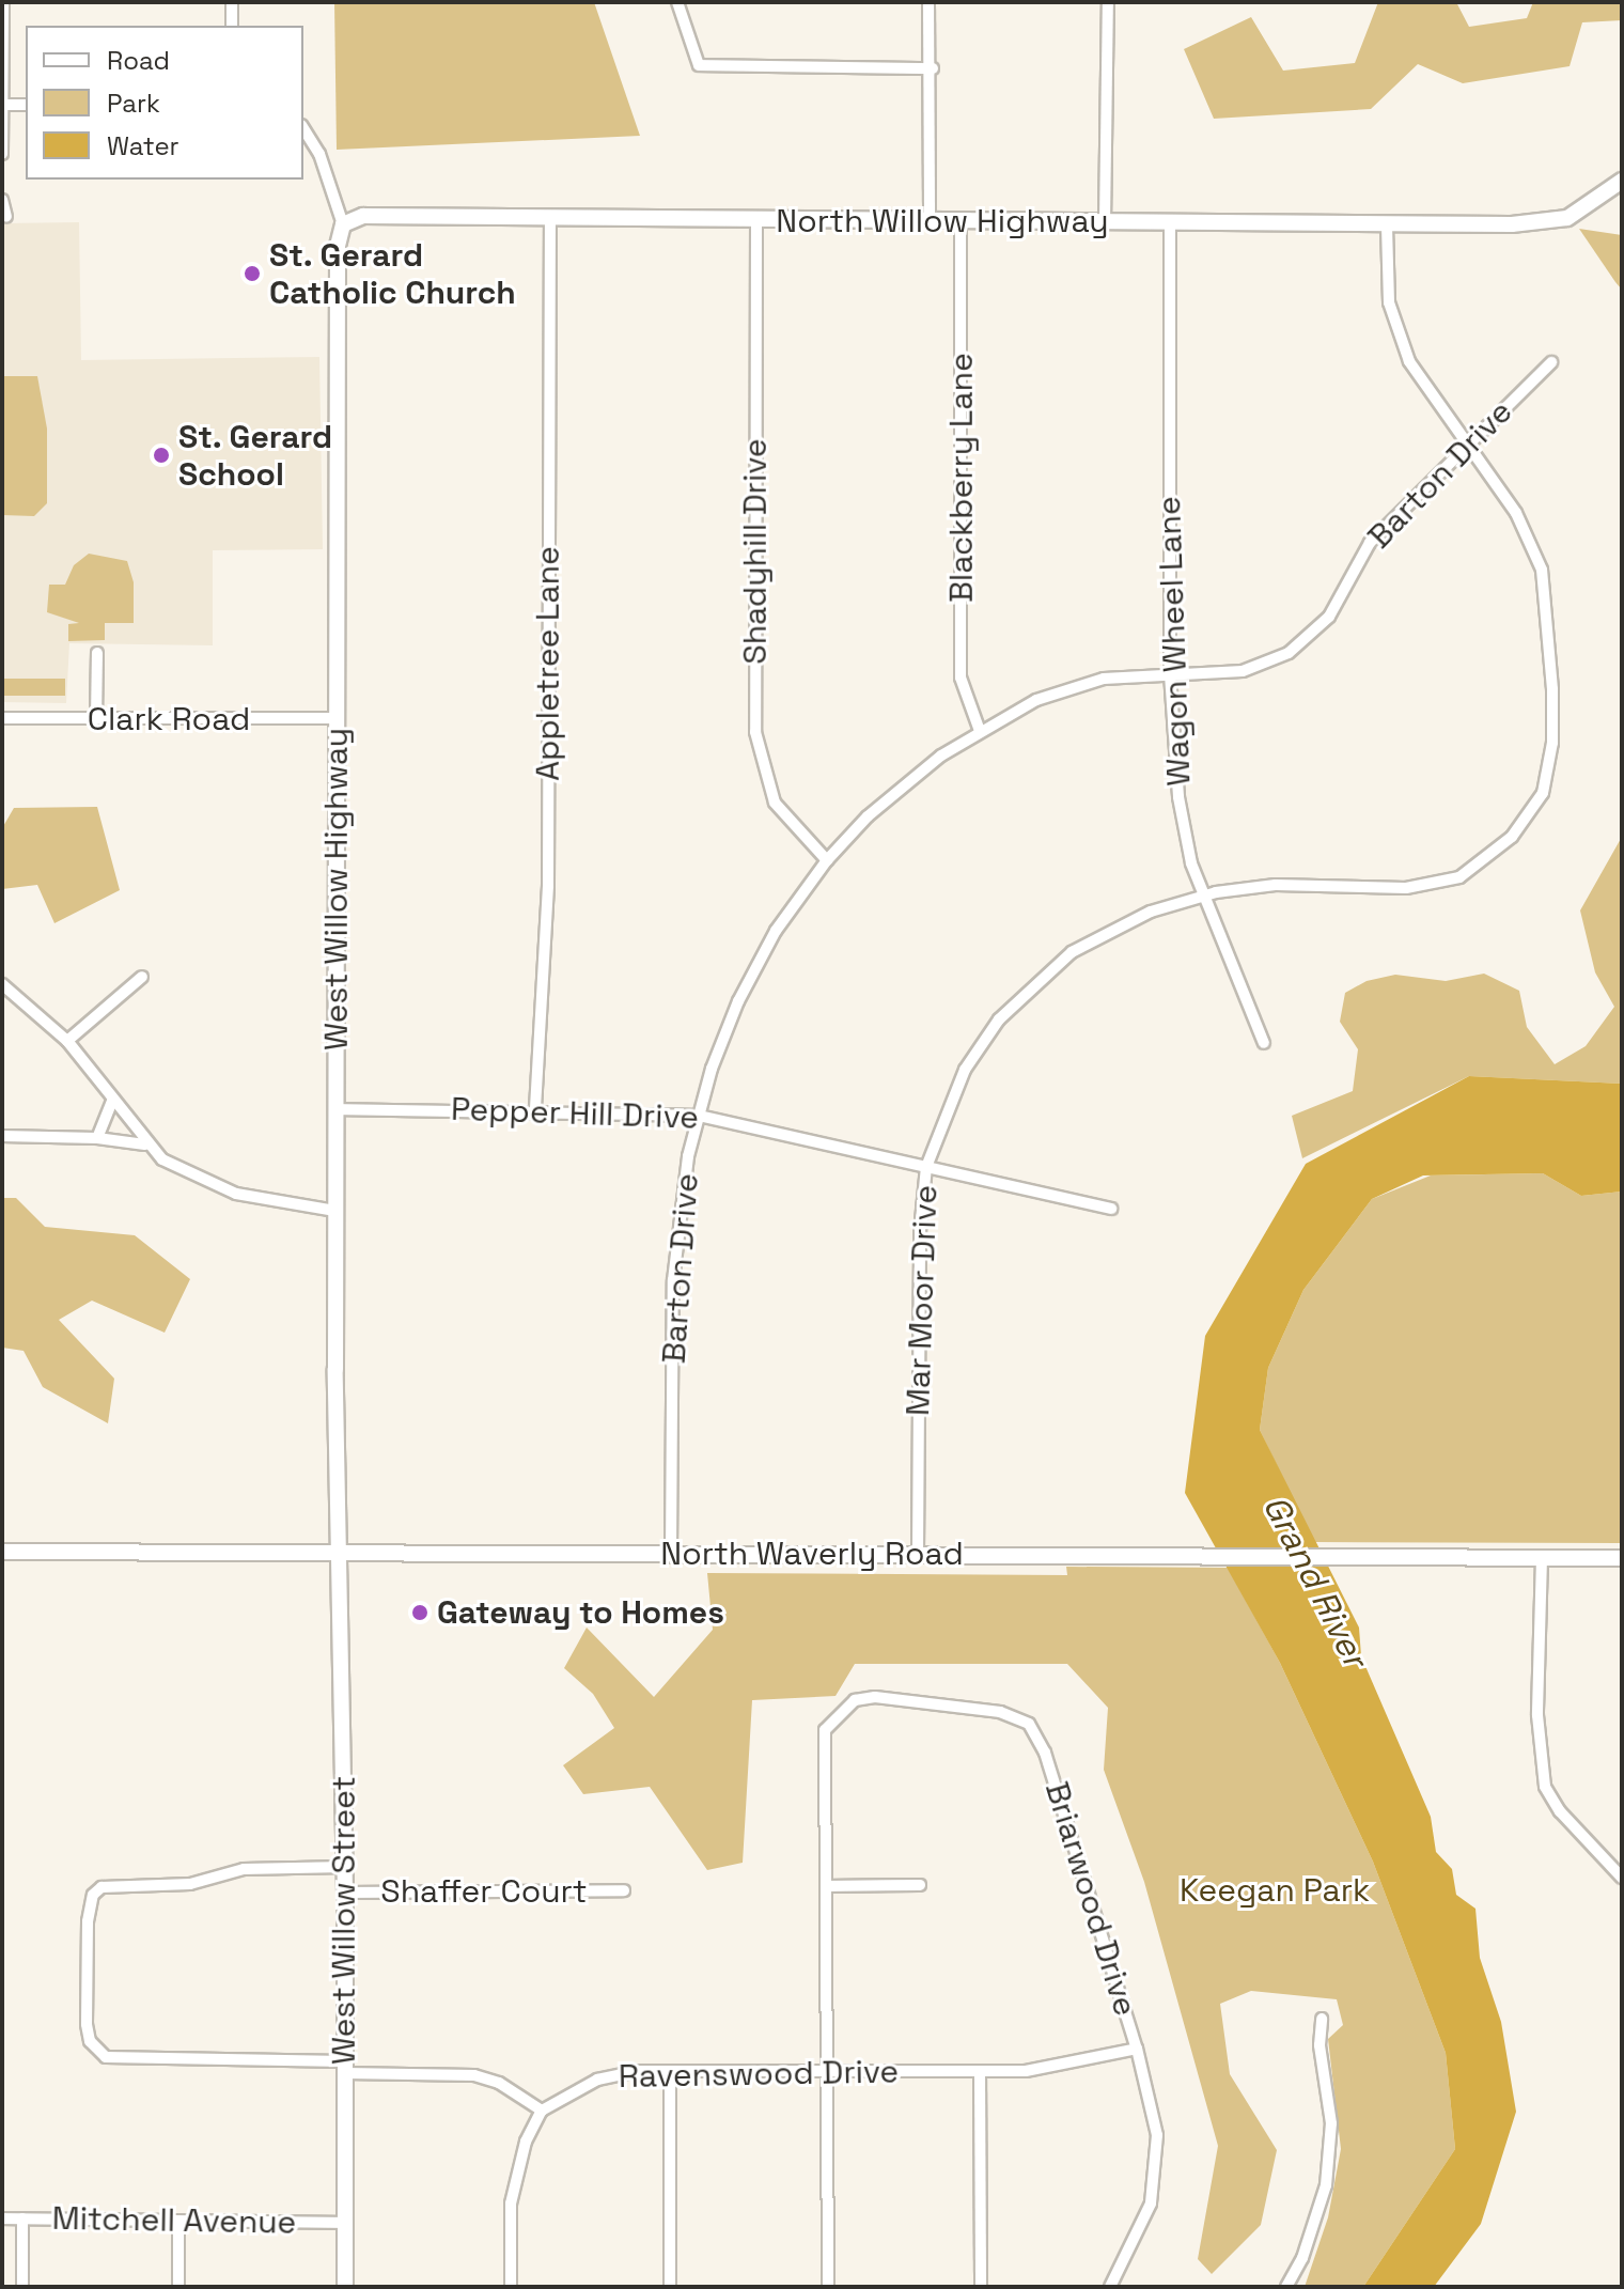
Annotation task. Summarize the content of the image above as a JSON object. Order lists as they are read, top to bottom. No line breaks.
{"streets":{"street":["North Willow Highway","Barton Drive","Blackberry Lane","Shadyhill Drive","Wagon Wheel Lane","Appletree Lane","Clark Road","West Willow Highway","Pepper Hill Drive","Mar Moor Drive","North Waverly Road","Shaffer Court","Briarwood Drive","West Willow Street","Ravenswood Drive","Mitchell Avenue"]},"crossings":[["North Willow Highway","Blackberry Lane"],["North Willow Highway","Shadyhill Drive"],["North Willow Highway","Wagon Wheel Lane"],["North Willow Highway","Appletree Lane"],["North Willow Highway","West Willow Highway"],["North Willow Highway","Mar Moor Drive"],["Barton Drive","Blackberry Lane"],["Barton Drive","Shadyhill Drive"],["Barton Drive","Wagon Wheel Lane"],["Barton Drive","Pepper Hill Drive"],["Barton Drive","Mar Moor Drive"],["Barton Drive","North Waverly Road"],["Wagon Wheel Lane","Mar Moor Drive"],["Appletree Lane","Pepper Hill Drive"],["Clark Road","West Willow Highway"],["West Willow Highway","Pepper Hill Drive"],["West Willow Highway","North Waverly Road"],["West Willow Highway","West Willow Street"],["Pepper Hill Drive","Mar Moor Drive"],["Mar Moor Drive","North Waverly Road"],["North Waverly Road","West Willow Street"],["Shaffer Court","West Willow Street"],["Briarwood Drive","Ravenswood Drive"],["West Willow Street","Mitchell Avenue"]],"water":["Grand River"],"parks":["Keegan Park"],"places":["St. Gerard Catholic Church","St. Gerard School","Gateway to Homes"],"legend":["Road","Park","Water"]}
